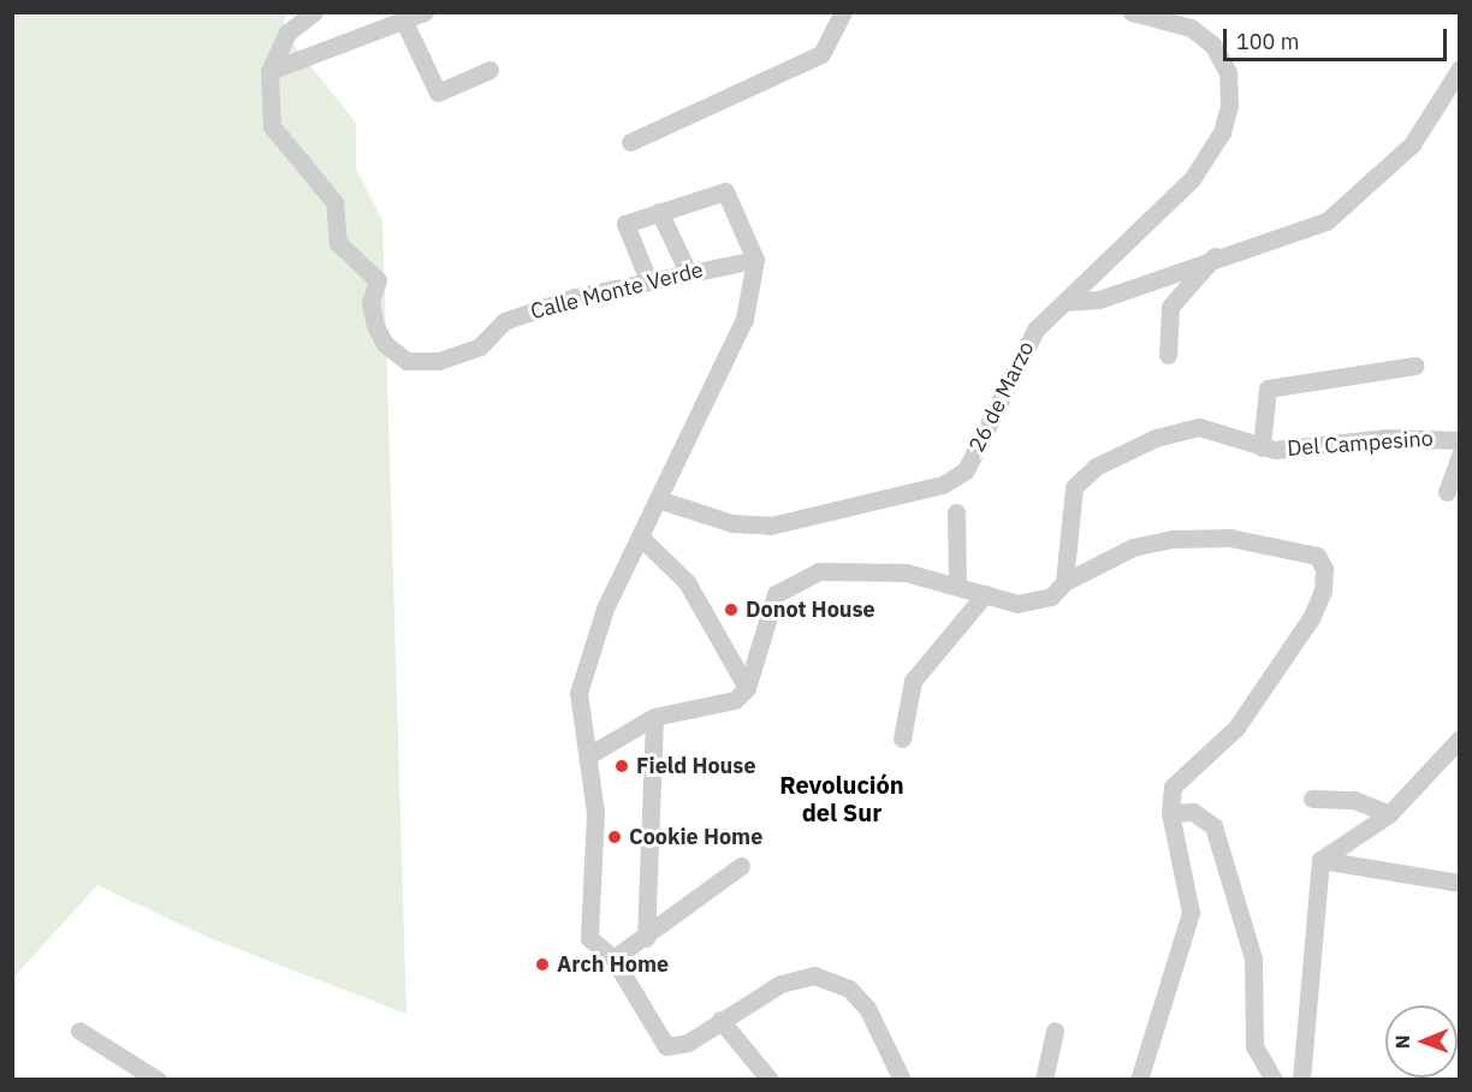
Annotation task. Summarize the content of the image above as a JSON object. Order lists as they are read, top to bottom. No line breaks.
{"streets":{"street":["Calle Monte Verde","26 de Marzo","Del Campesino"]},"districts":["Revolución del Sur"],"places":["Donot House","Field House","Cookie Home","Arch Home"],"scale_bar":"100 m","north":"left"}
